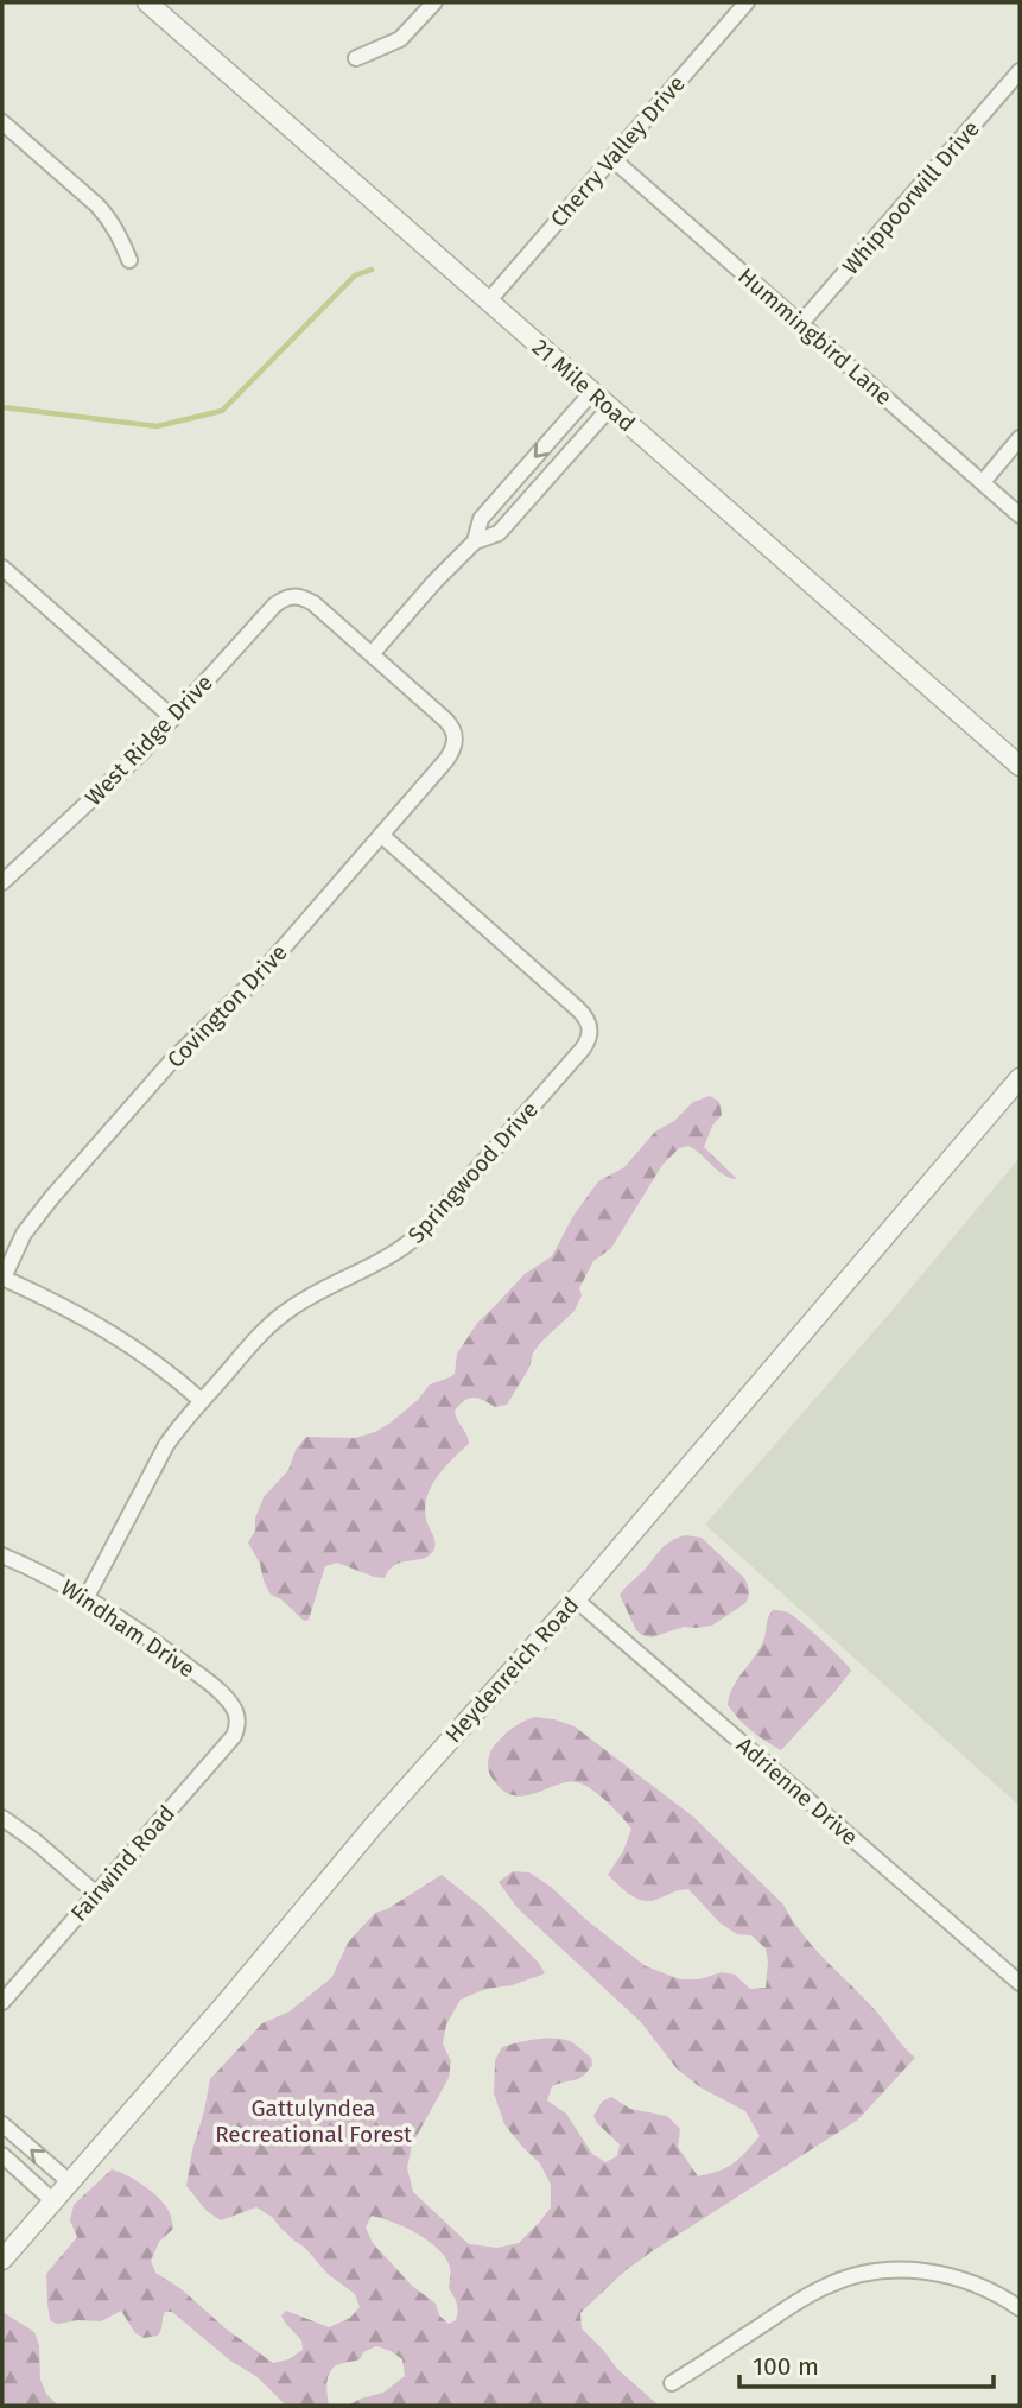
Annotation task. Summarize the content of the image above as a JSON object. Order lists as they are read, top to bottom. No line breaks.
{"streets":{"street":["Cherry Valley Drive","Whippoorwill Drive","Hummingbird Lane","21 Mile Road","West Ridge Drive","Covington Drive","Springwood Drive","Windham Drive","Heydenreich Road","Adrienne Drive","Fairwind Road"]},"crossings":[["Cherry Valley Drive","Hummingbird Lane"],["Cherry Valley Drive","21 Mile Road"],["Whippoorwill Drive","Hummingbird Lane"],["West Ridge Drive","Covington Drive"],["Covington Drive","Springwood Drive"],["Springwood Drive","Windham Drive"],["Windham Drive","Fairwind Road"],["Heydenreich Road","Adrienne Drive"]],"parks":["Gattulyndea Recreational Forest"],"scale_bar":"100 m"}
